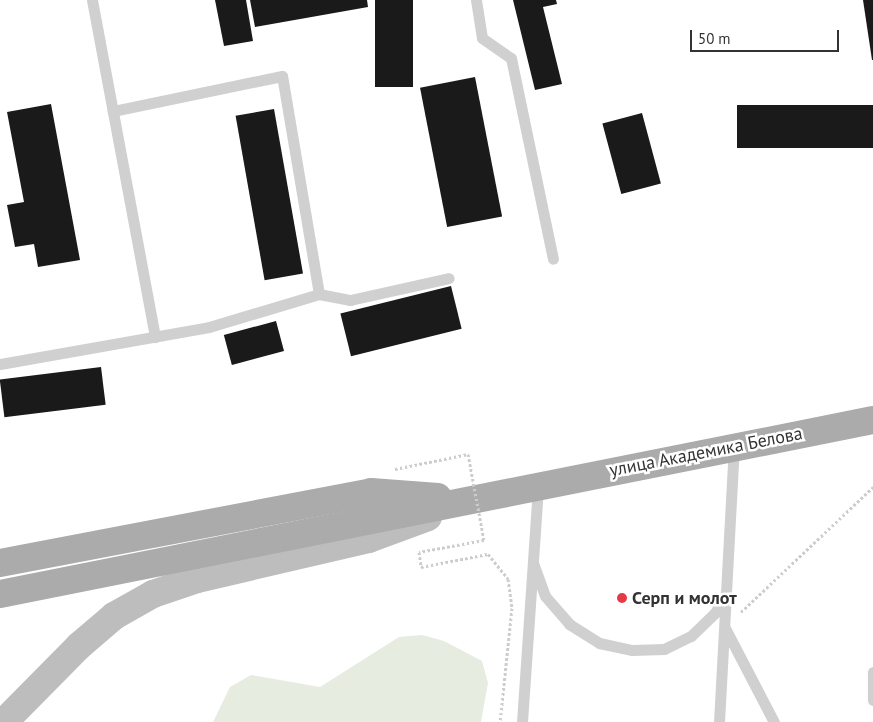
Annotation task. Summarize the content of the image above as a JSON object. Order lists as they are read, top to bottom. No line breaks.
{"streets":{"main road":["улица Академика Белова"]},"places":["Серп и молот"],"scale_bar":"50 m"}
